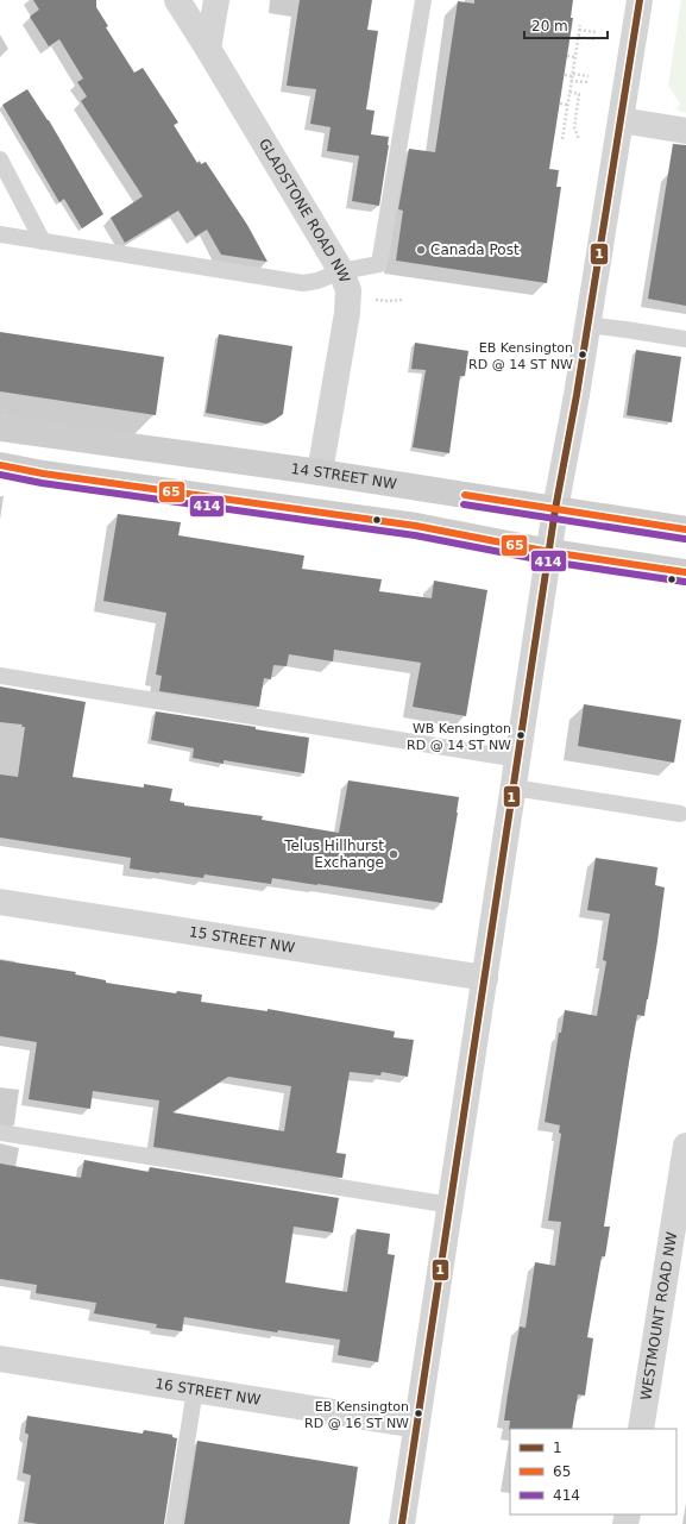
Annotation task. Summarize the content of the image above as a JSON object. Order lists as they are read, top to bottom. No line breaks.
{"streets":{"main road":["14 STREET NW"],"street":["GLADSTONE ROAD NW","15 STREET NW","WESTMOUNT ROAD NW","16 STREET NW"]},"crossings":[["GLADSTONE ROAD NW","14 STREET NW"]],"places":["Canada Post","EB Kensington RD @ 14 ST NW","WB Kensington RD @ 14 ST NW","Telus Hillhurst Exchange","EB Kensington RD @ 16 ST NW"],"lines":["transit line 1","transit line 65","transit line 414"],"legend":["1","65","414"],"scale_bar":"20 m"}
